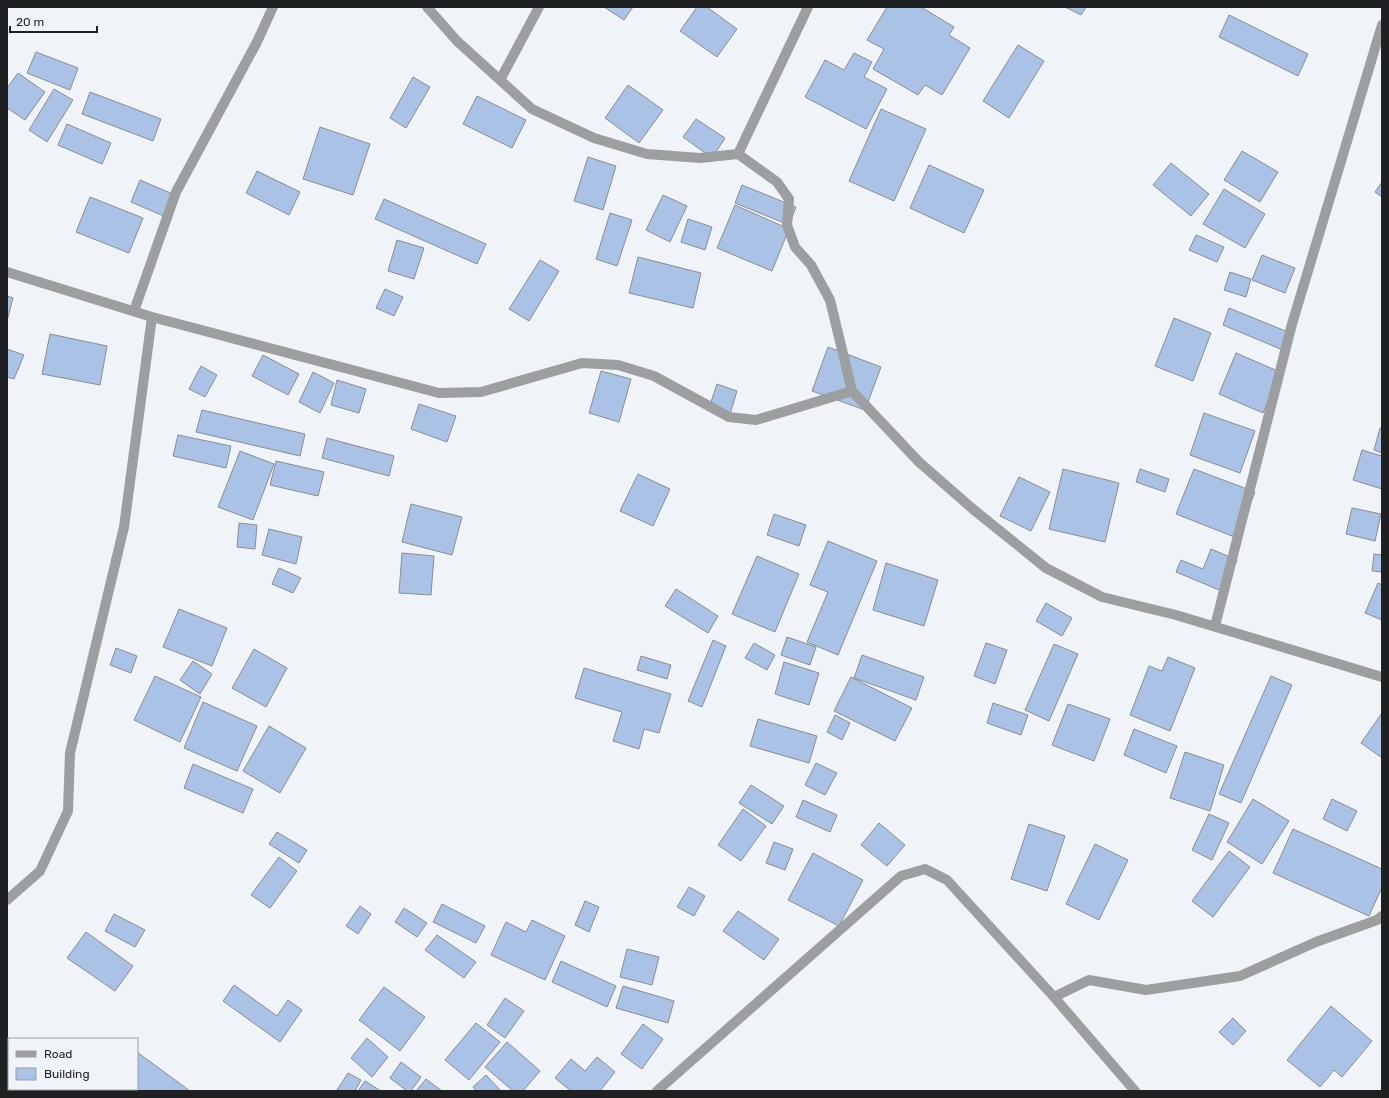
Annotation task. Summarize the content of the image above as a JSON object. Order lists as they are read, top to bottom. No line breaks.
{"legend":["Road","Building"],"scale_bar":"20 m"}
